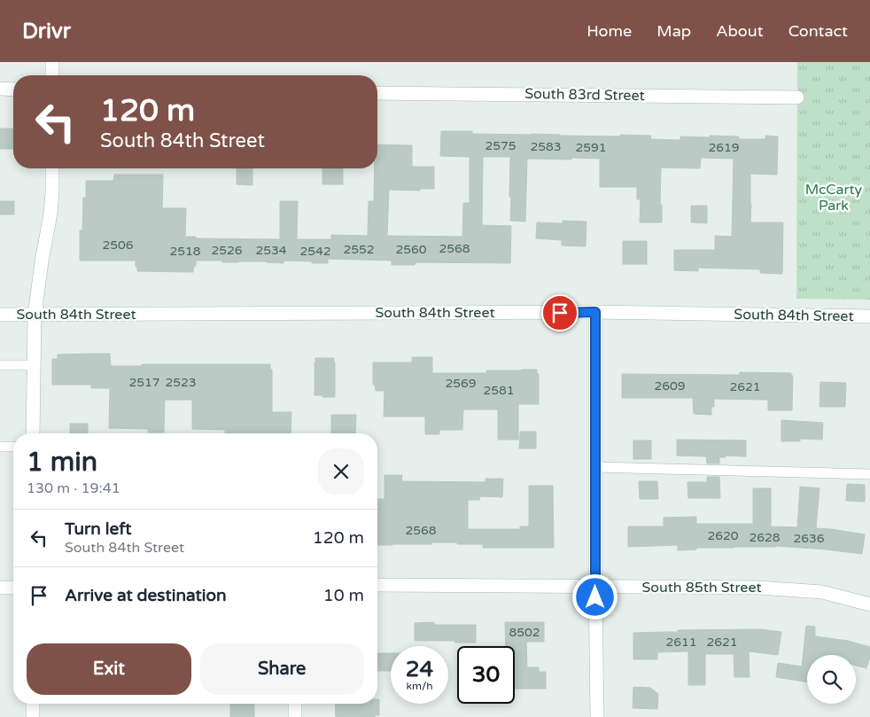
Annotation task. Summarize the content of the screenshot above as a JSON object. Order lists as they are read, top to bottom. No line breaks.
{"streets":{"street":["South 83rd Street","South 84th Street","South 85th Street"]},"parks":["McCarty Park"],"house_numbers":["2575","2583","2591","2619","2506","2568","2552","2560","2526","2534","2518","2542","2517","2523","2569","2609","2621","2581","2568","2620","2628","2636","8502","2611","2621"],"page":{"header":"Drivr","nav":["Home","Map","About","Contact"],"turn":["120 m","South 84th Street"],"heading":["1 min","130 m · 19:41"],"list":[{"name":"Turn left","note":"South 84th Street","value":"120 m"},{"name":"Arrive at destination","value":"10 m"}],"buttons":["Exit","Share"],"speed":"24 km/h","limit":"30"}}
